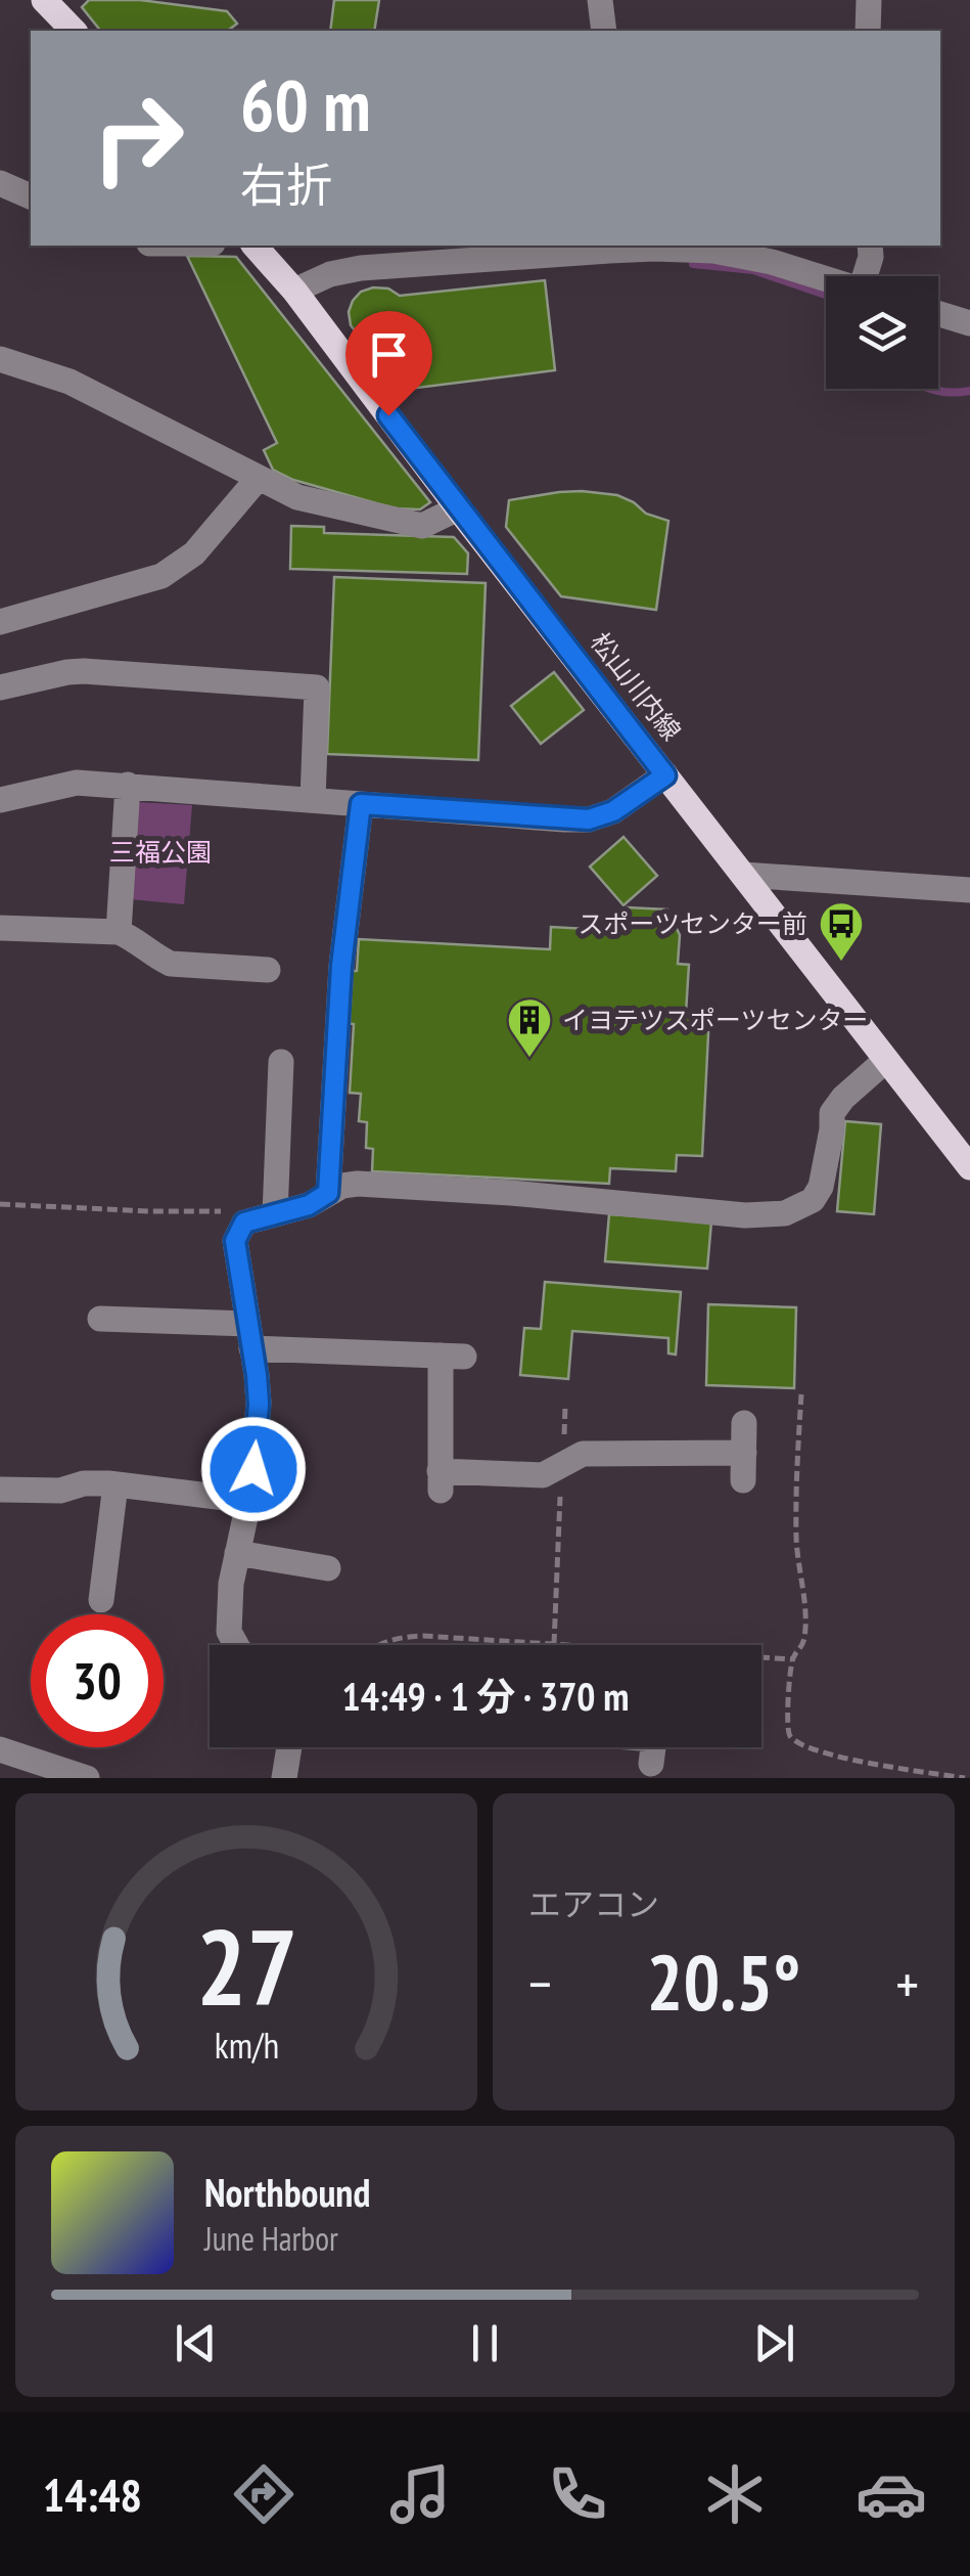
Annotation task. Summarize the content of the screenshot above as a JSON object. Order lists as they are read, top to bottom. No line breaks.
{"streets":{"main road":["松山川内線"]},"parks":["三福公園"],"places":{"bus stop":["スポーツセンター前"],"building":["イヨテツスポーツセンター"]},"page":{"turn":["60 m","右折"],"limit":"30","trip":"14:49 · 1 分 · 370 m","tile":"エアコン","heat":["−","20.5°","+"],"song":["Northbound","June Harbor"],"tabs":"14:48","gauge":["27","km/h"]}}
